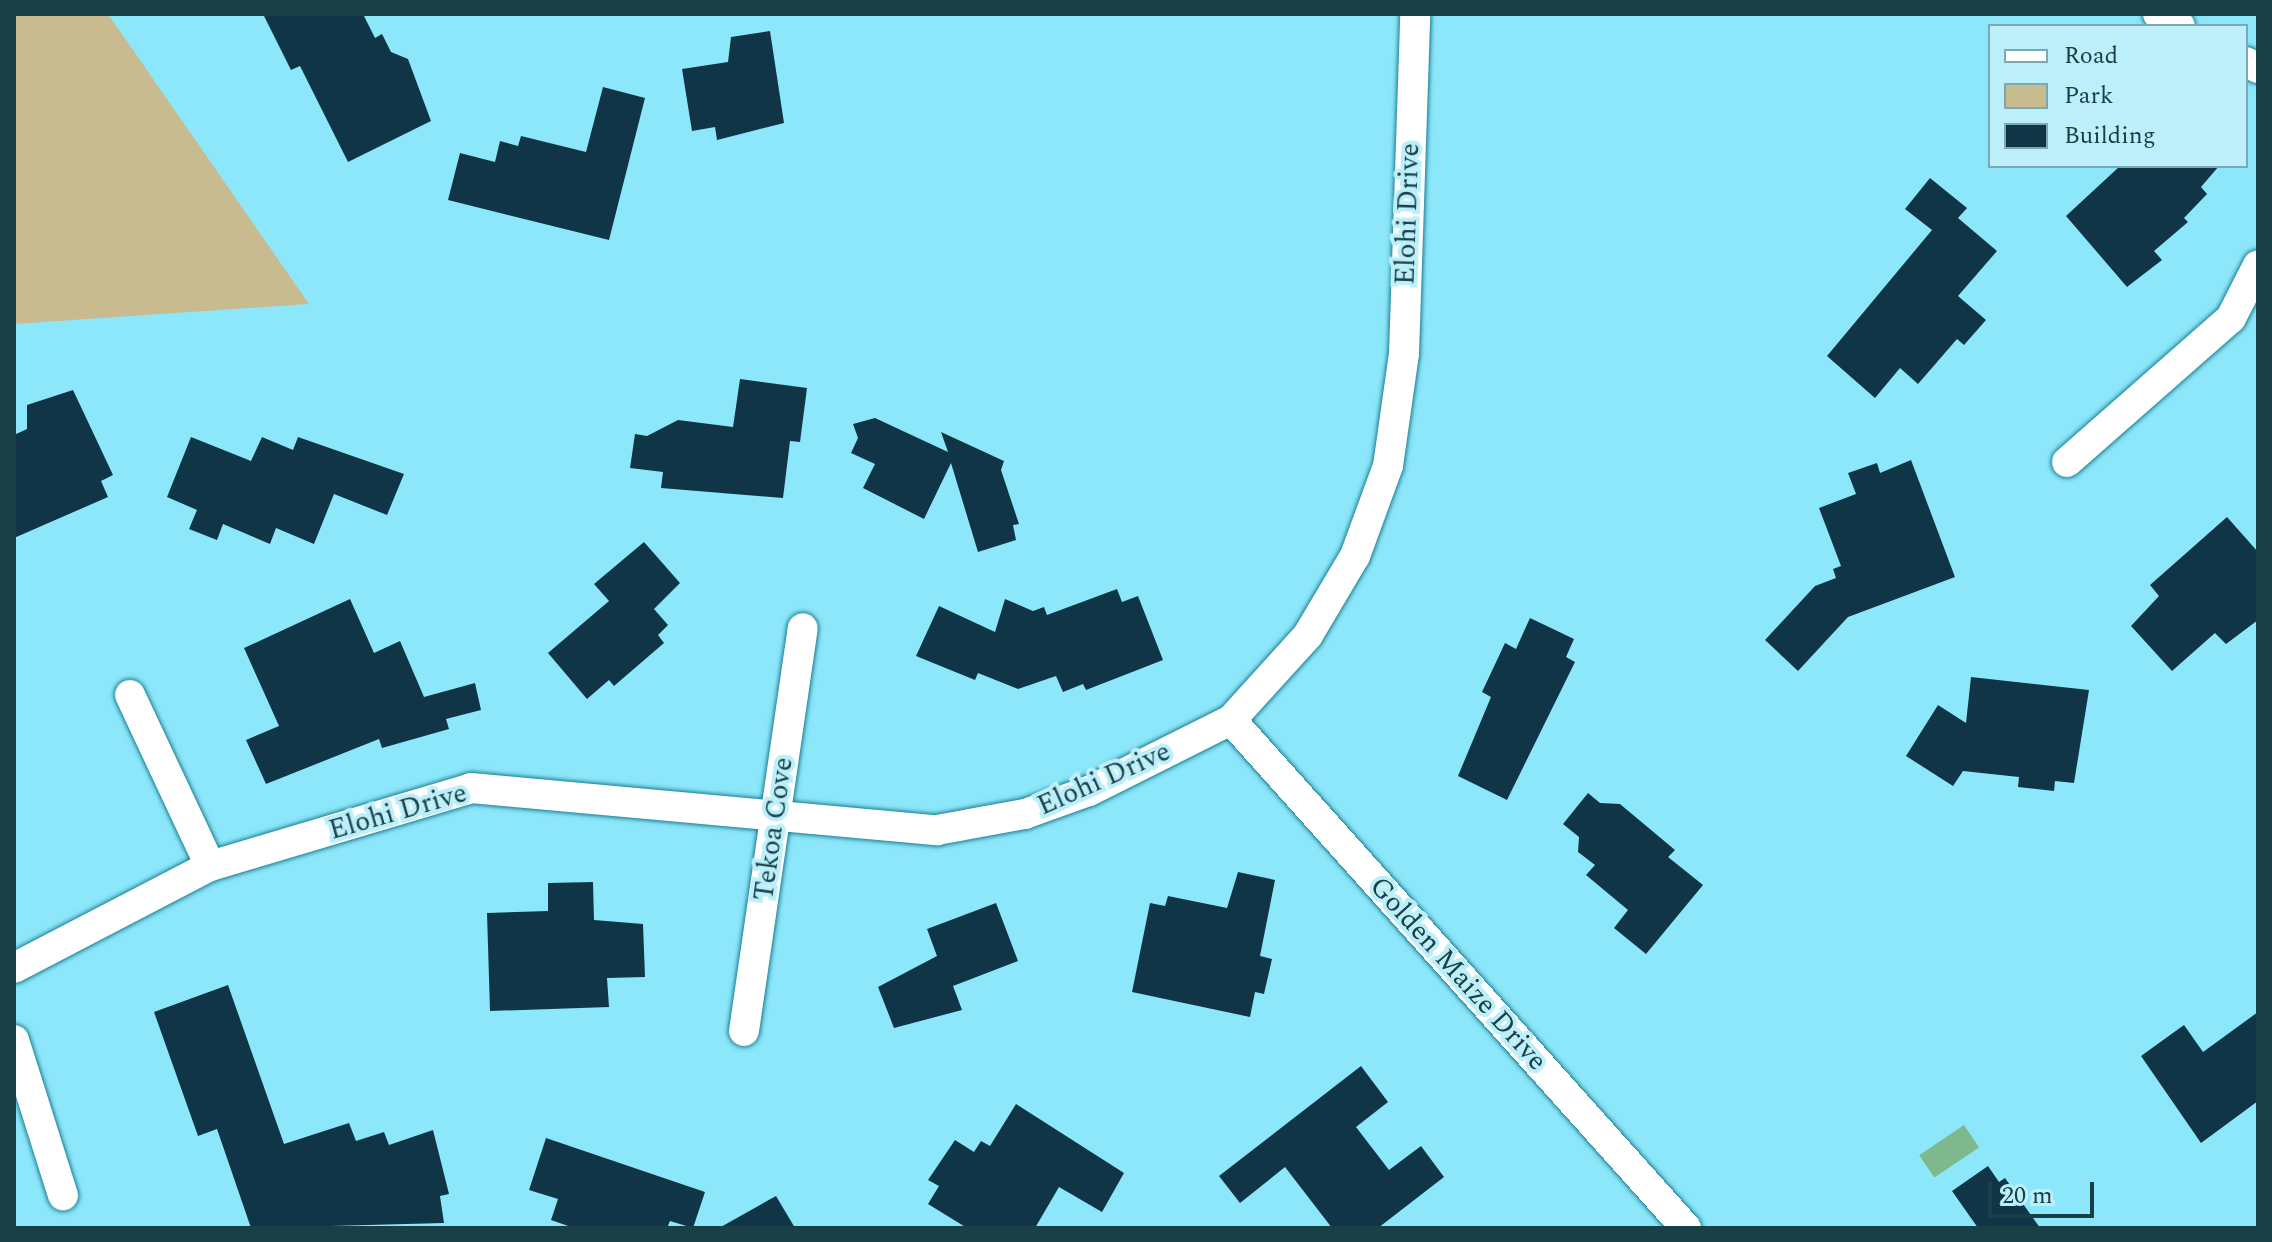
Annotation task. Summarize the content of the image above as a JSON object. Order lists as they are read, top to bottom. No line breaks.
{"streets":{"street":["Elohi Drive","Tekoa Cove","Golden Maize Drive"]},"crossings":[["Elohi Drive","Tekoa Cove"],["Elohi Drive","Golden Maize Drive"]],"legend":["Road","Park","Building"],"scale_bar":"20 m"}
